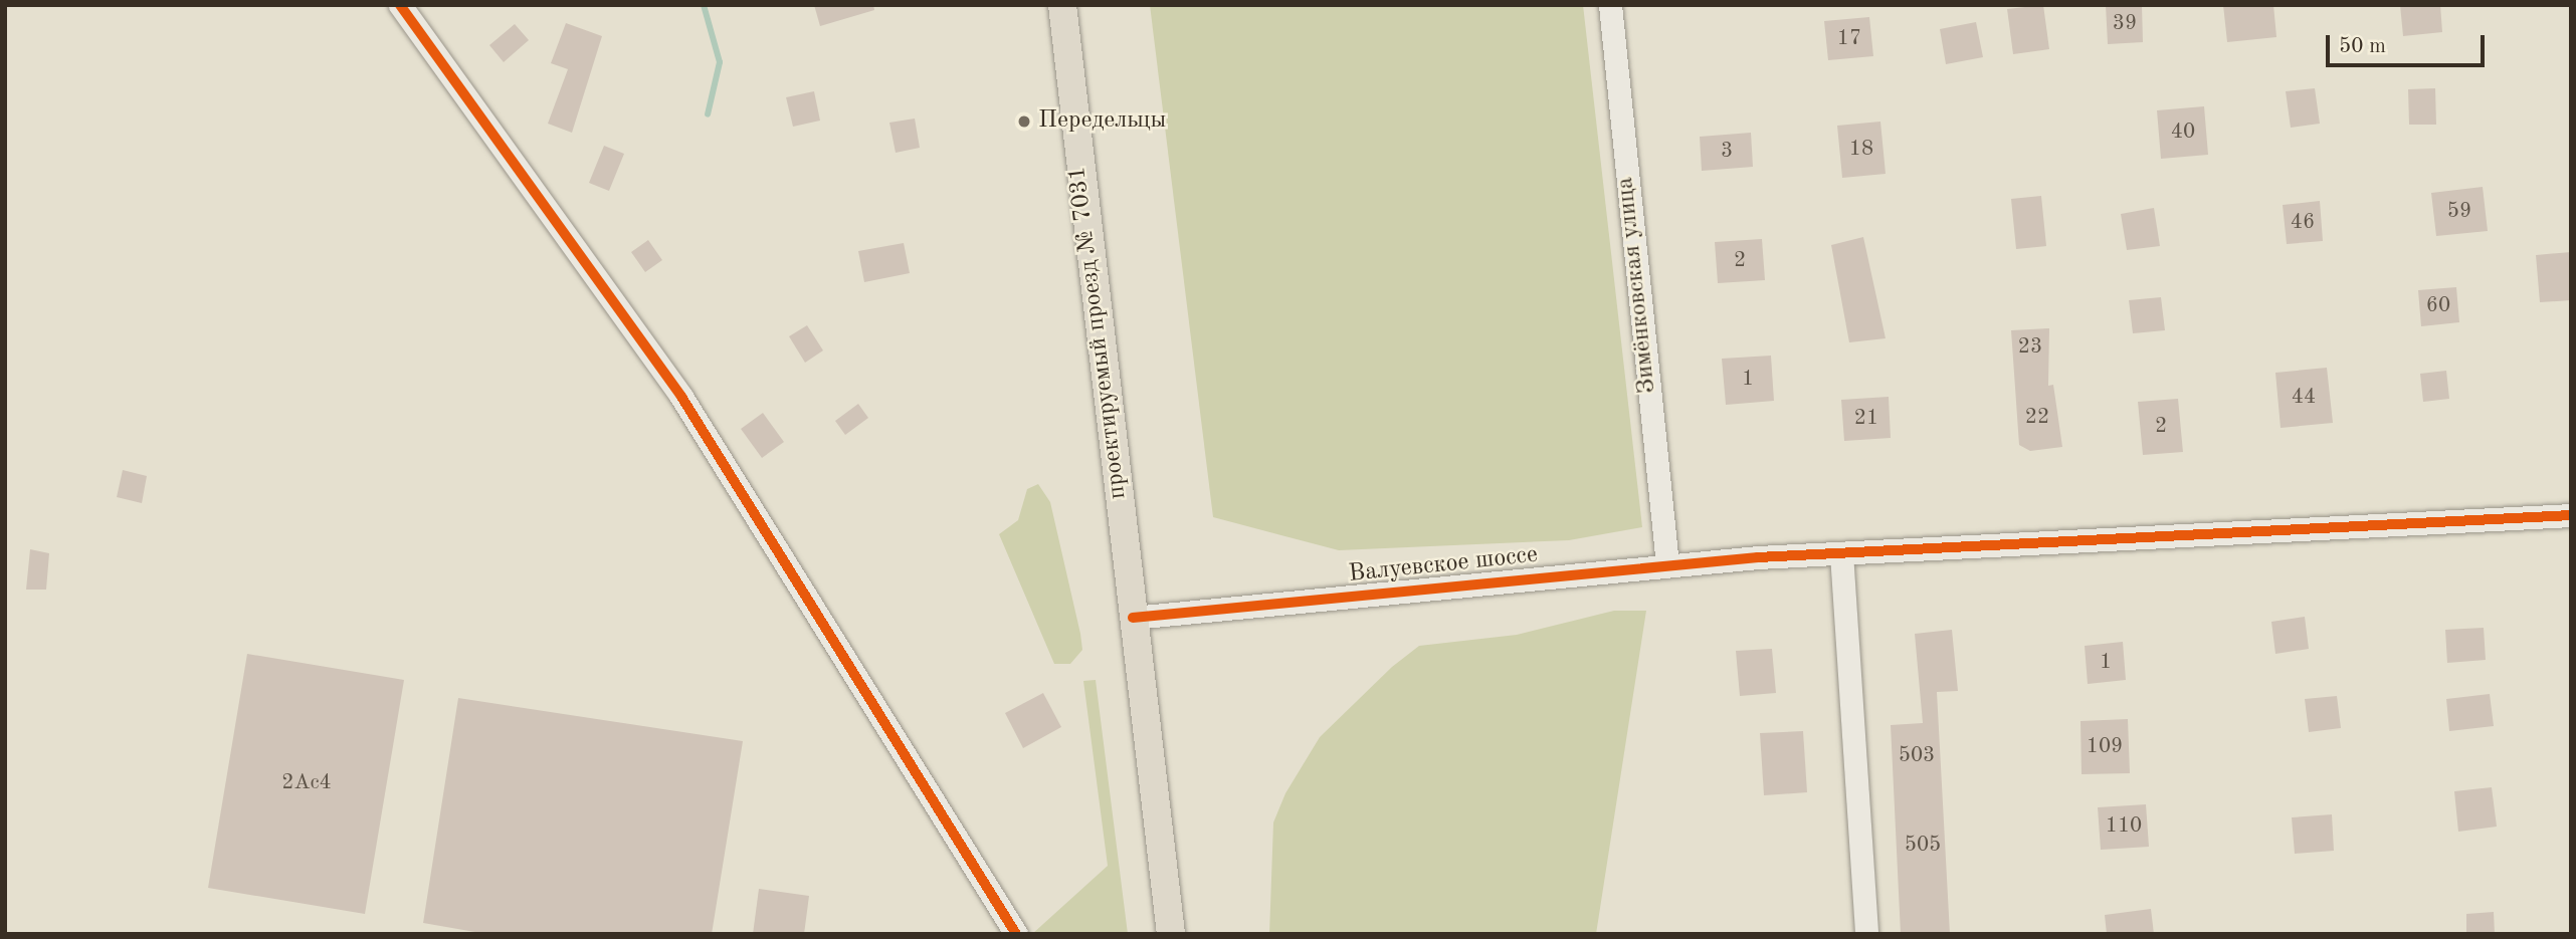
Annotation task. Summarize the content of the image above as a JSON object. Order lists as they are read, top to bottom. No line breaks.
{"streets":{"main road":["проектируемый проезд № 7031"],"street":["Зимёнковская улица","Валуевское шоссе"]},"crossings":[["Зимёнковская улица","Валуевское шоссе"],["проектируемый проезд № 7031","Валуевское шоссе"]],"places":["Передельцы"],"house_numbers":["39","17","40","18","3","59","46","2","60","23","1","44","22","21","2","1","109","503","2Ас4","110","505"],"scale_bar":"50 m"}
